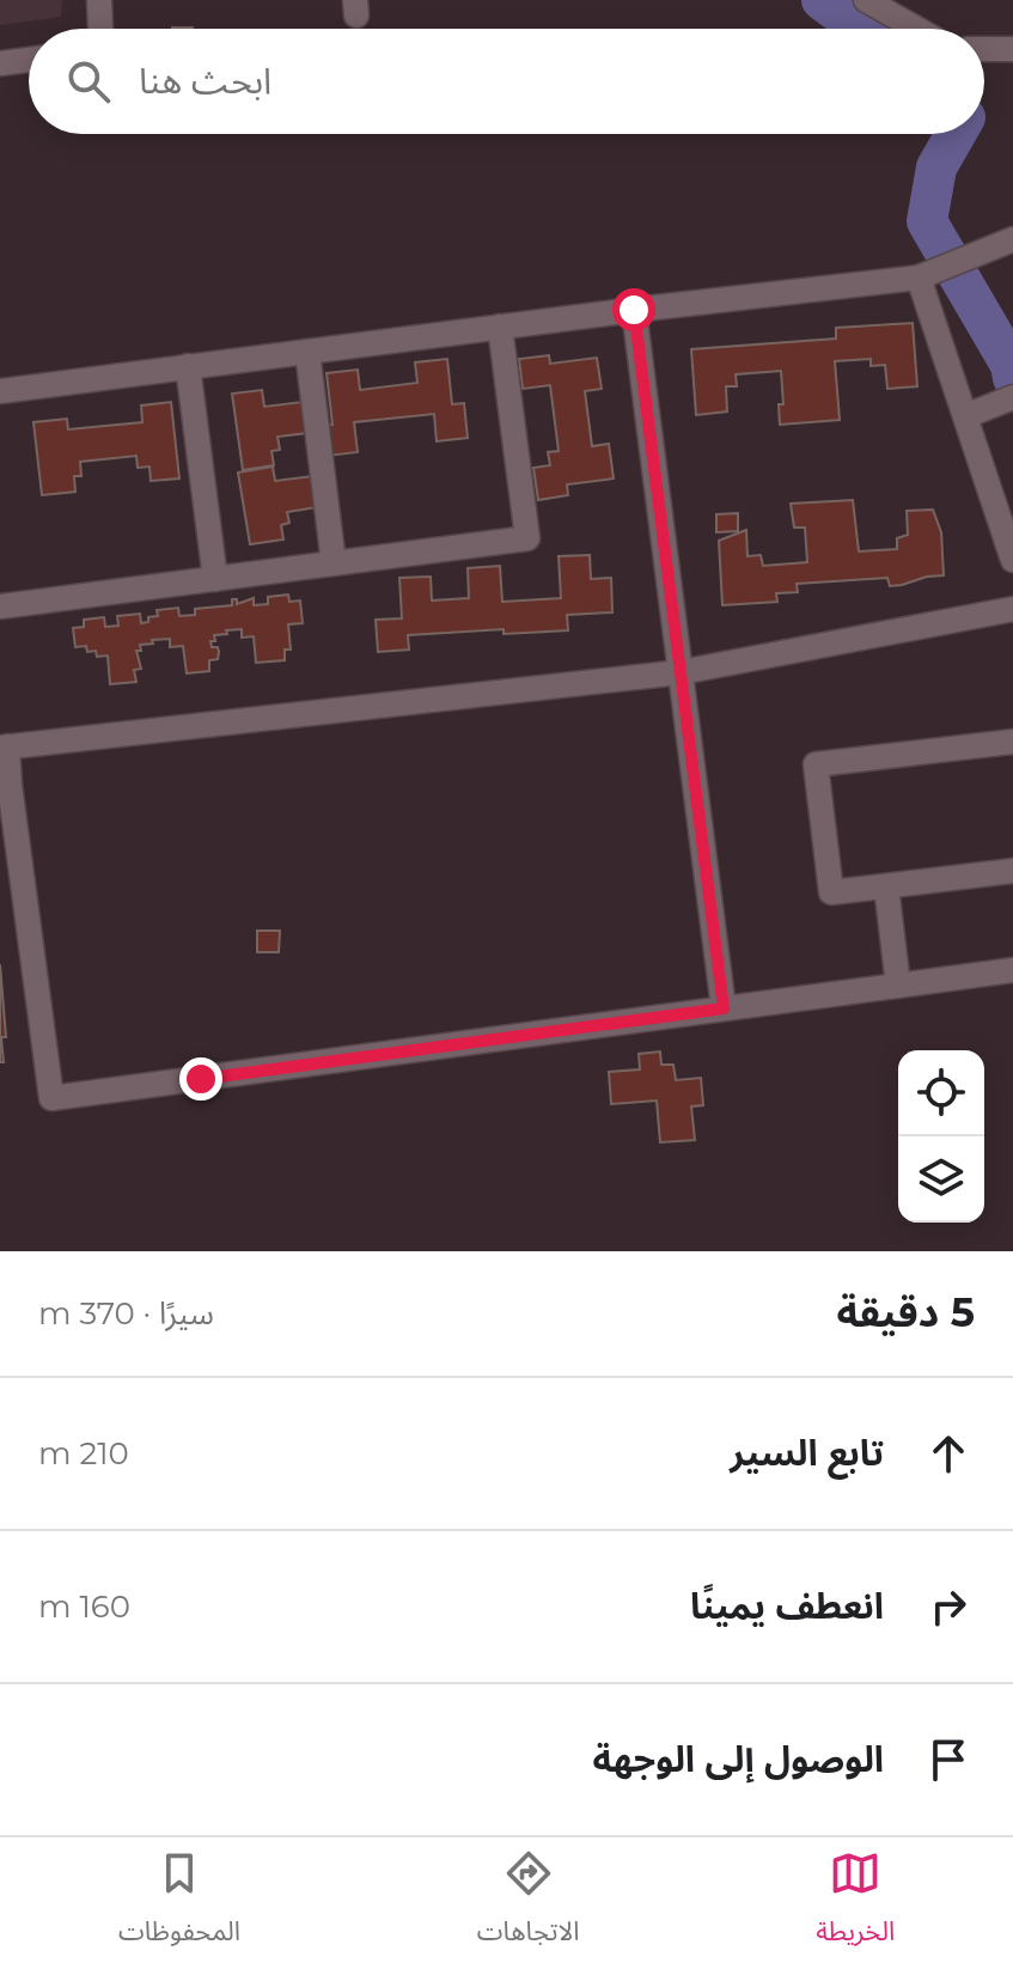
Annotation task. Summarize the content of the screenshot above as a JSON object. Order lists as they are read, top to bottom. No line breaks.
{"page":{"search":"ابحث هنا","heading":["5 دقيقة","سيرًا · 370 m"],"list":[["تابع السير","210 m"],["انعطف يمينًا","160 m"],"الوصول إلى الوجهة"],"nav":["الخريطة","الاتجاهات","المحفوظات"]}}
